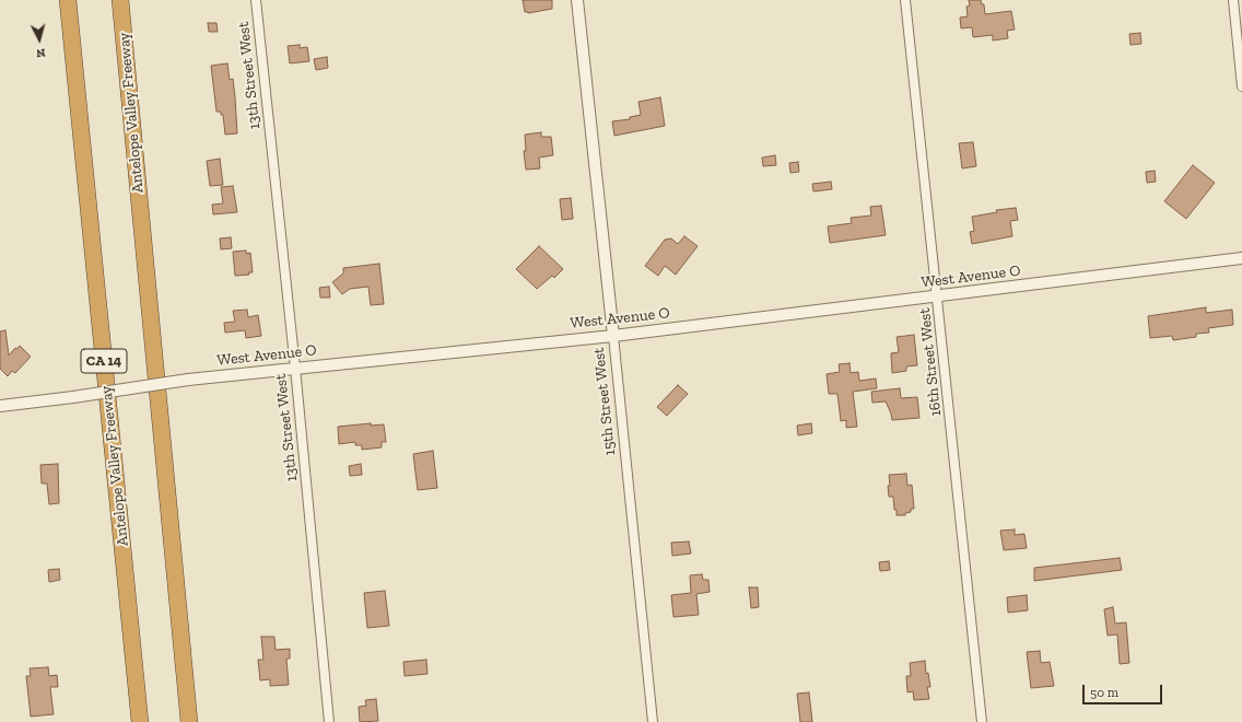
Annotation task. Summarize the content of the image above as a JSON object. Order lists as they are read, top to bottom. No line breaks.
{"streets":{"highway":["Antelope Valley Freeway","CA 14"],"street":["13th Street West","West Avenue O","16th Street West","15th Street West"]},"crossings":[["13th Street West","West Avenue O"],["West Avenue O","16th Street West"],["West Avenue O","15th Street West"]],"scale_bar":"50 m","north":"bottom"}
